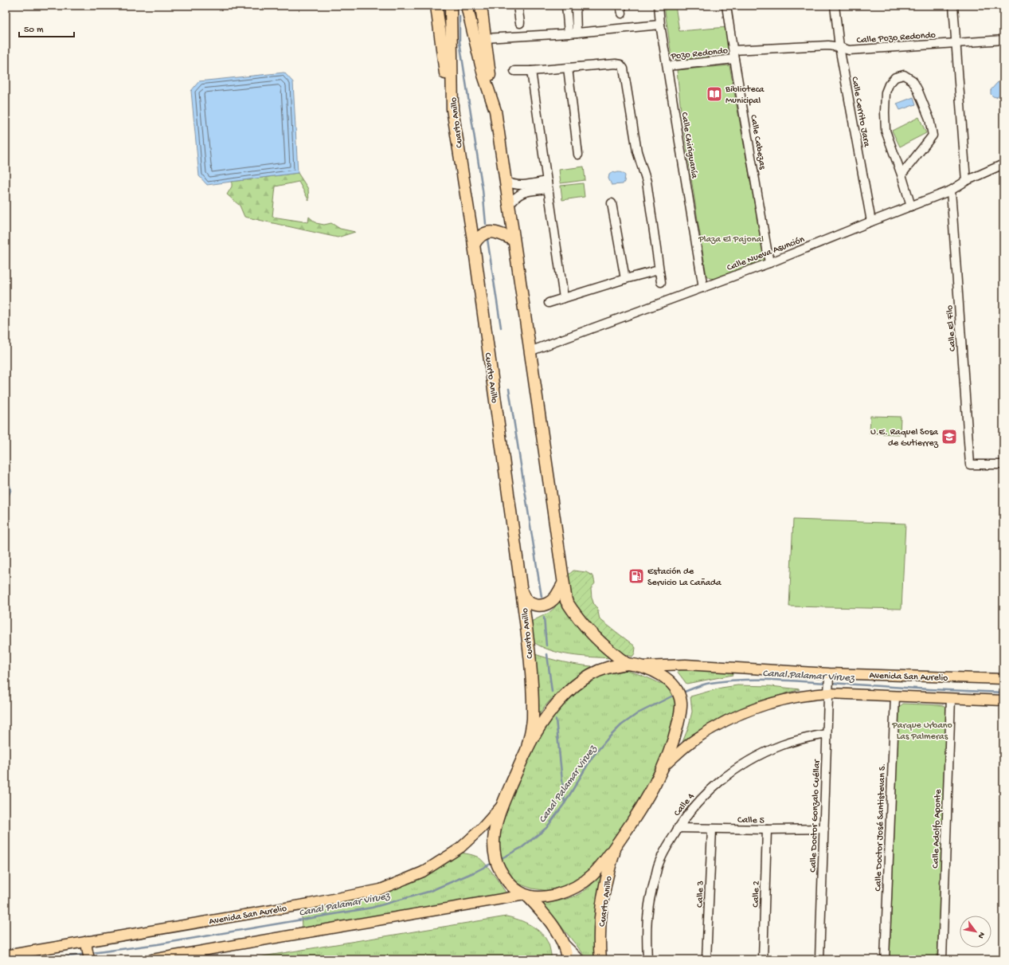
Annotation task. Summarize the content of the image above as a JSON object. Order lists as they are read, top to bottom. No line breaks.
{"streets":{"highway":["Cuarto Anillo"],"main road":["Avenida San Aurelio"],"street":["Calle Pozo Redondo","Pozo Redondo","Calle Cerrito Jara","Calle Cabezas","Calle Chiriguanía","Calle Nueva Asunción","Calle El Filo","Calle 4","Calle Doctor Gonzalo Cuéllar","Calle 5","Calle Doctor José Santistevan S.","Calle Adolfo Aponte","Calle 3","Calle 2"]},"crossings":[["Calle Pozo Redondo","Calle Cerrito Jara"],["Calle Pozo Redondo","Calle Cabezas"],["Pozo Redondo","Calle Cabezas"],["Pozo Redondo","Calle Chiriguanía"],["Calle Cerrito Jara","Calle Nueva Asunción"],["Calle Cabezas","Calle Nueva Asunción"],["Calle Chiriguanía","Calle Nueva Asunción"],["Calle Nueva Asunción","Calle El Filo"],["Avenida San Aurelio","Calle Doctor Gonzalo Cuéllar"],["Calle 4","Calle Doctor Gonzalo Cuéllar"],["Calle 4","Calle 5"],["Calle Doctor Gonzalo Cuéllar","Calle 5"],["Calle 5","Calle 3"],["Calle 5","Calle 2"]],"water":["Canal Palamar Viruez"],"parks":["Plaza El Pajonal","Parque Urbano Las Palmeras"],"places":{"library":["Biblioteca Municipal"],"school or university":["U.E. Raquel Sosa de Gutierrez"],"fuel station":["Estación de Servicio La Cañada"]},"scale_bar":"50 m","north":"bottom right"}
